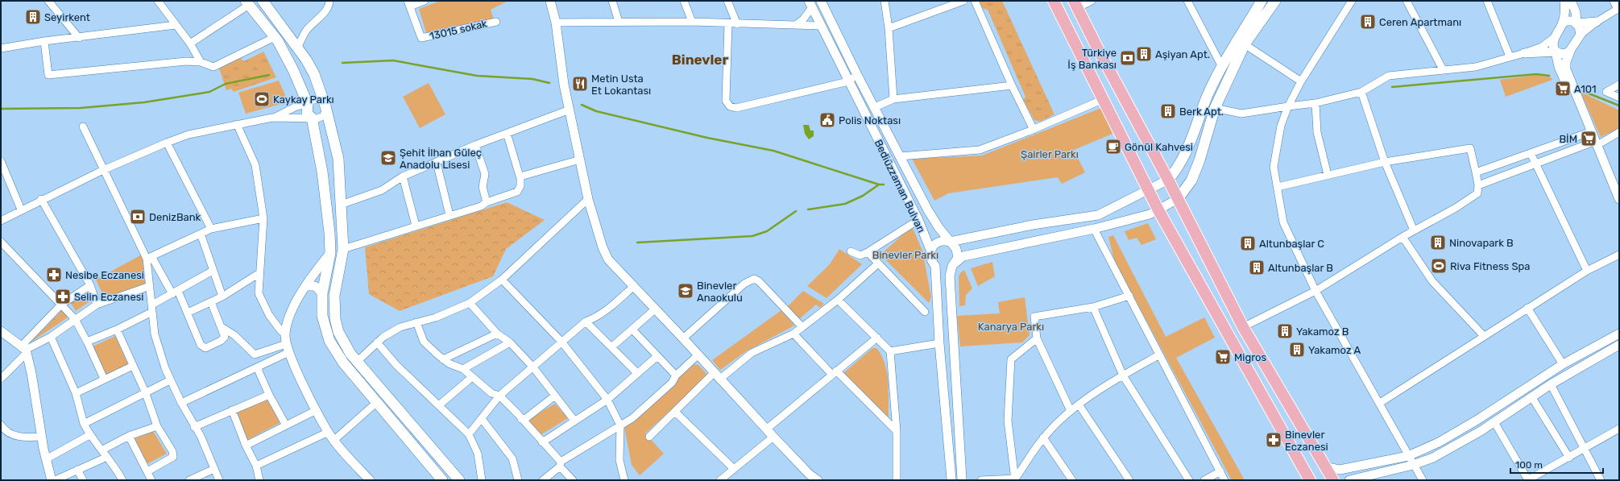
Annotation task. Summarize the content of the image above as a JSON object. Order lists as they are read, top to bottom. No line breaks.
{"streets":{"street":["13015 sokak","Bediüzzaman Bulvarı"]},"districts":["Binevler"],"parks":["Şairler Parkı","Binevler Parkı","Kanarya Parkı"],"places":{"building":["Seyirkent","Ceren Apartmanı","Aşiyan Apt.","Berk Apt.","Ninovapark B","Altunbaşlar C","Altunbaşlar B","Yakamoz B","Yakamoz A"],"bank":["Türkiye İş Bankası","DenizBank"],"restaurant":["Metin Usta Et Lokantası"],"supermarket":["A101","BİM","Migros"],"sports":["Kaykay Parkı","Riva Fitness Spa"],"public building":["Polis Noktası"],"cafe":["Gönül Kahvesi"],"school or university":["Şehit İlhan Güleç Anadolu Lisesi","Binevler Anaokulu"],"pharmacy":["Nesibe Eczanesi","Selin Eczanesi","Binevler Eczanesi"]},"scale_bar":"100 m"}
